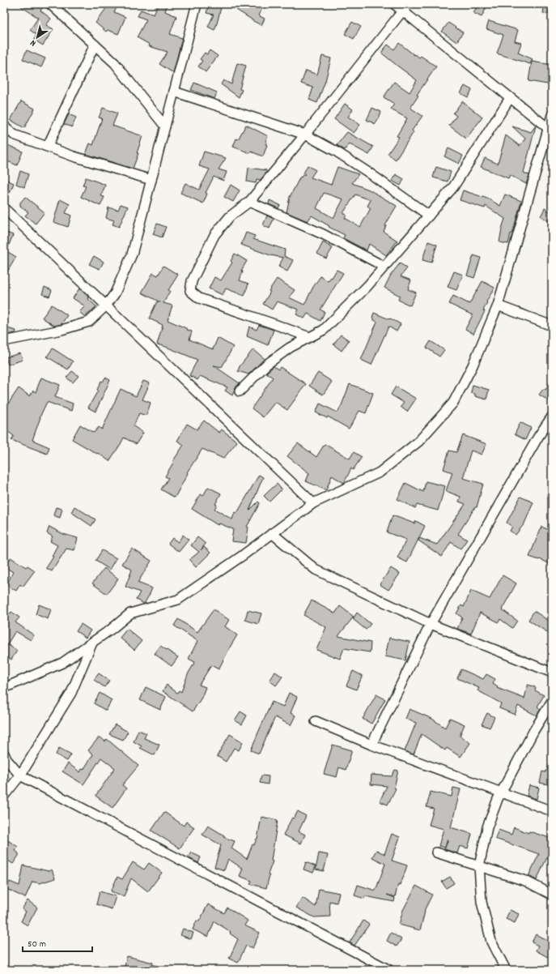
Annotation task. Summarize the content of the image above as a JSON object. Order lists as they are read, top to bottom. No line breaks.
{"scale_bar":"50 m","north":"bottom left"}
